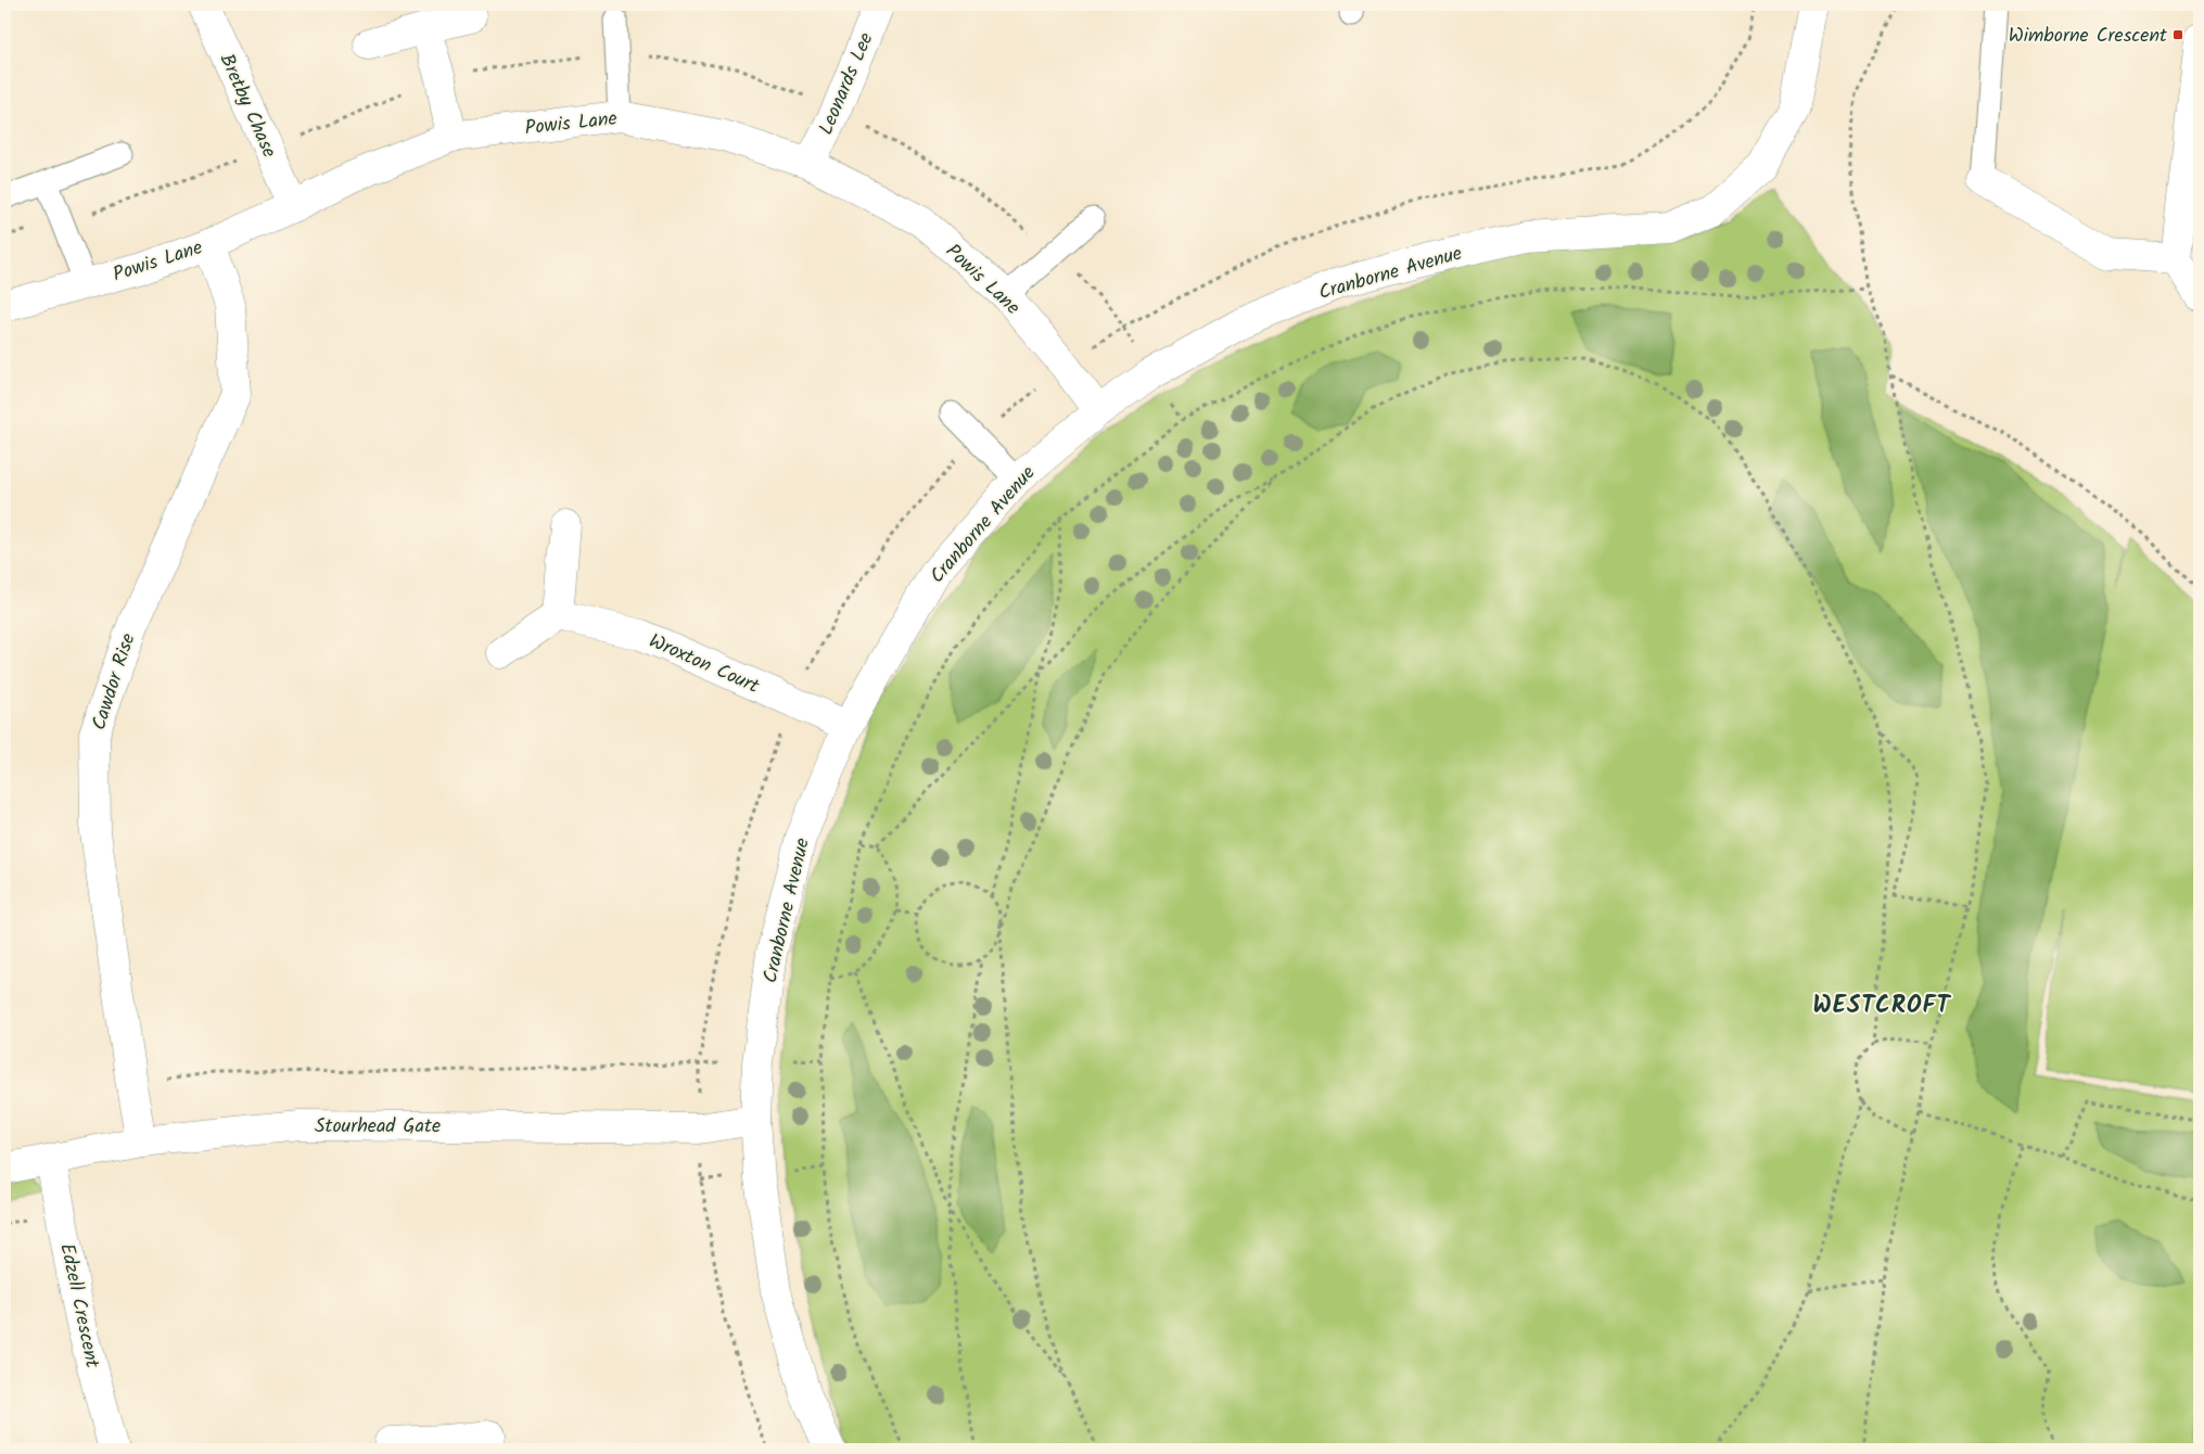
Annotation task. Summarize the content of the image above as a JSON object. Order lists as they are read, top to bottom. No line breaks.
{"streets":{"street":["Leonards Lee","Bretby Chase","Powis Lane","Cranborne Avenue","Wroxton Court","Cawdor Rise","Stourhead Gate","Edzell Crescent"]},"crossings":[["Leonards Lee","Powis Lane"],["Bretby Chase","Powis Lane"],["Powis Lane","Cranborne Avenue"],["Powis Lane","Cawdor Rise"],["Cranborne Avenue","Wroxton Court"],["Cranborne Avenue","Stourhead Gate"],["Cawdor Rise","Stourhead Gate"],["Stourhead Gate","Edzell Crescent"]],"districts":["WESTCROFT"],"places":{"transit":["Wimborne Crescent"]}}
